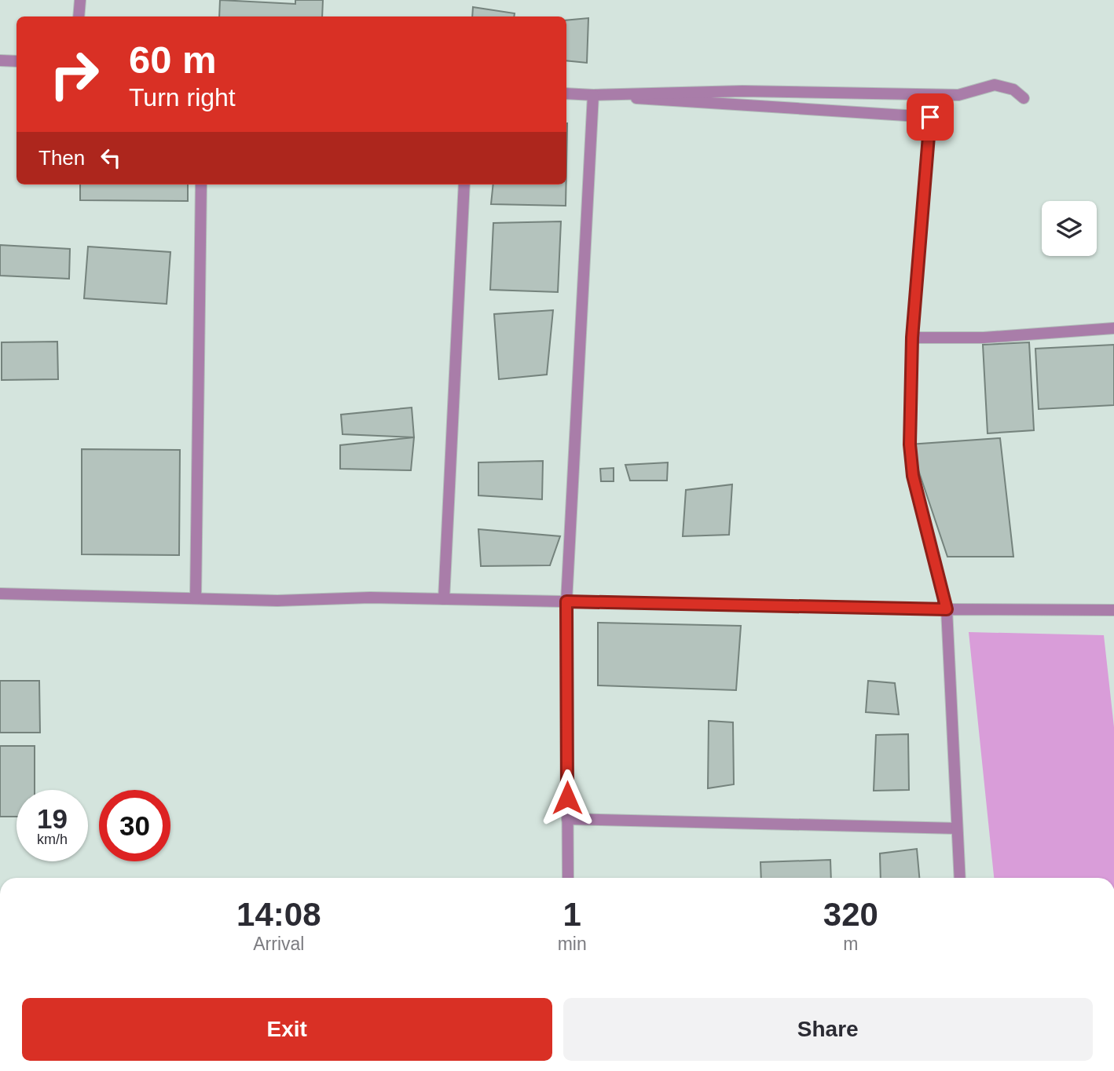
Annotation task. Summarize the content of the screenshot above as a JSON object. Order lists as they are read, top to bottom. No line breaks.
{"page":{"turn":["60 m","Turn right"],"then":"Then","speed":"19 km/h","limit":"30","eta":["14:08","Arrival","1","min","320","m"],"buttons":["Exit","Share"]}}
